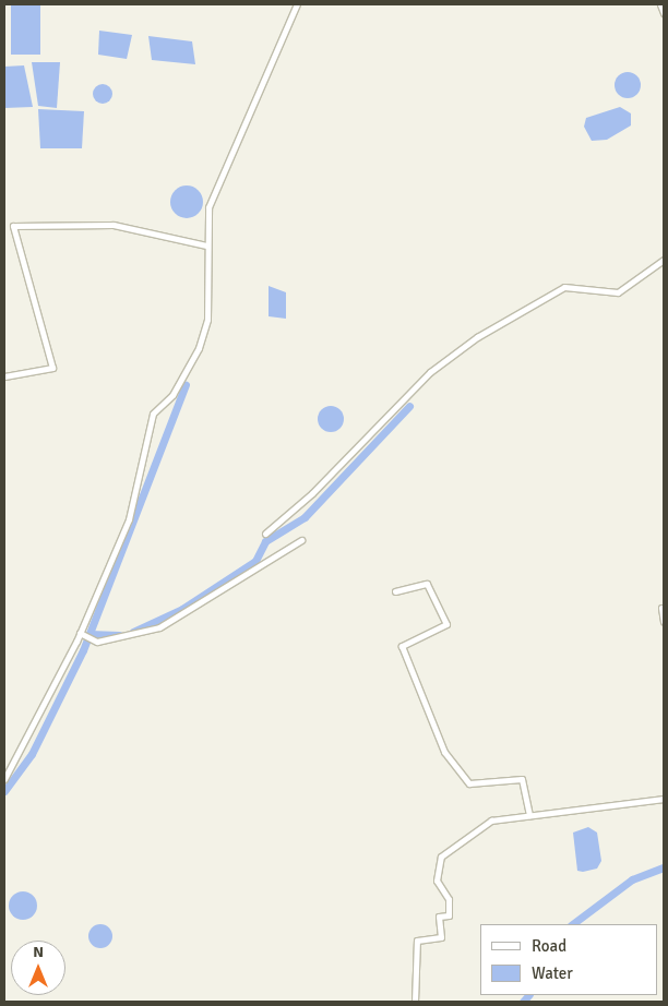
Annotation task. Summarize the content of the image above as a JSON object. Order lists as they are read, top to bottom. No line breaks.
{"legend":["Road","Water"],"north":"top"}
